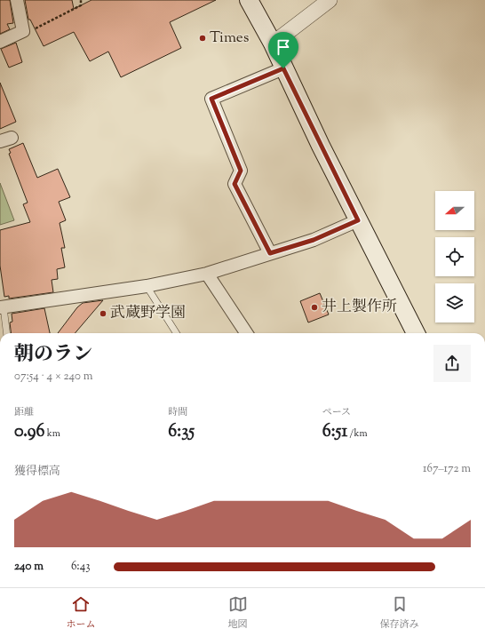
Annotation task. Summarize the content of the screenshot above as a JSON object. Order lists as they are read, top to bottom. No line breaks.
{"places":["Times","井上製作所","武蔵野学園"],"north":"left","page":{"heading":["朝のラン","07:54 · 4 × 240 m"],"stats":[["距離","0.96 km"],["時間","6:35"],["ペース","6:51 /km"]],"chart":["獲得標高","167–172 m"],"list":[{"name":"240 m","note":"6:43"}],"tabs":["ホーム","地図","保存済み"]}}
